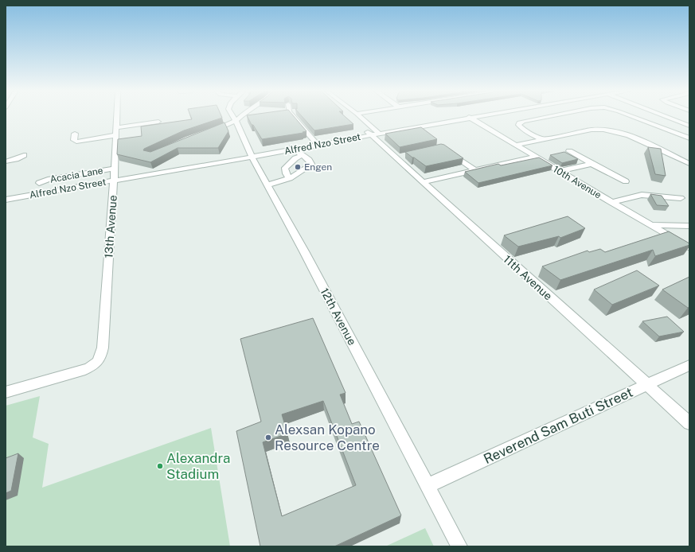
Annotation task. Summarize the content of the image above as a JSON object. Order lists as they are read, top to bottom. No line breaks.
{"streets":{"street":["Alfred Nzo Street","Acacia Lane","10th Avenue","13th Avenue","11th Avenue","12th Avenue","Reverend Sam Buti Street"]},"crossings":[["Alfred Nzo Street","13th Avenue"],["Alfred Nzo Street","11th Avenue"],["Alfred Nzo Street","12th Avenue"],["Acacia Lane","13th Avenue"],["11th Avenue","Reverend Sam Buti Street"],["12th Avenue","Reverend Sam Buti Street"]],"places":["Engen","Alexsan Kopano Resource Centre","Alexandra Stadium"]}
